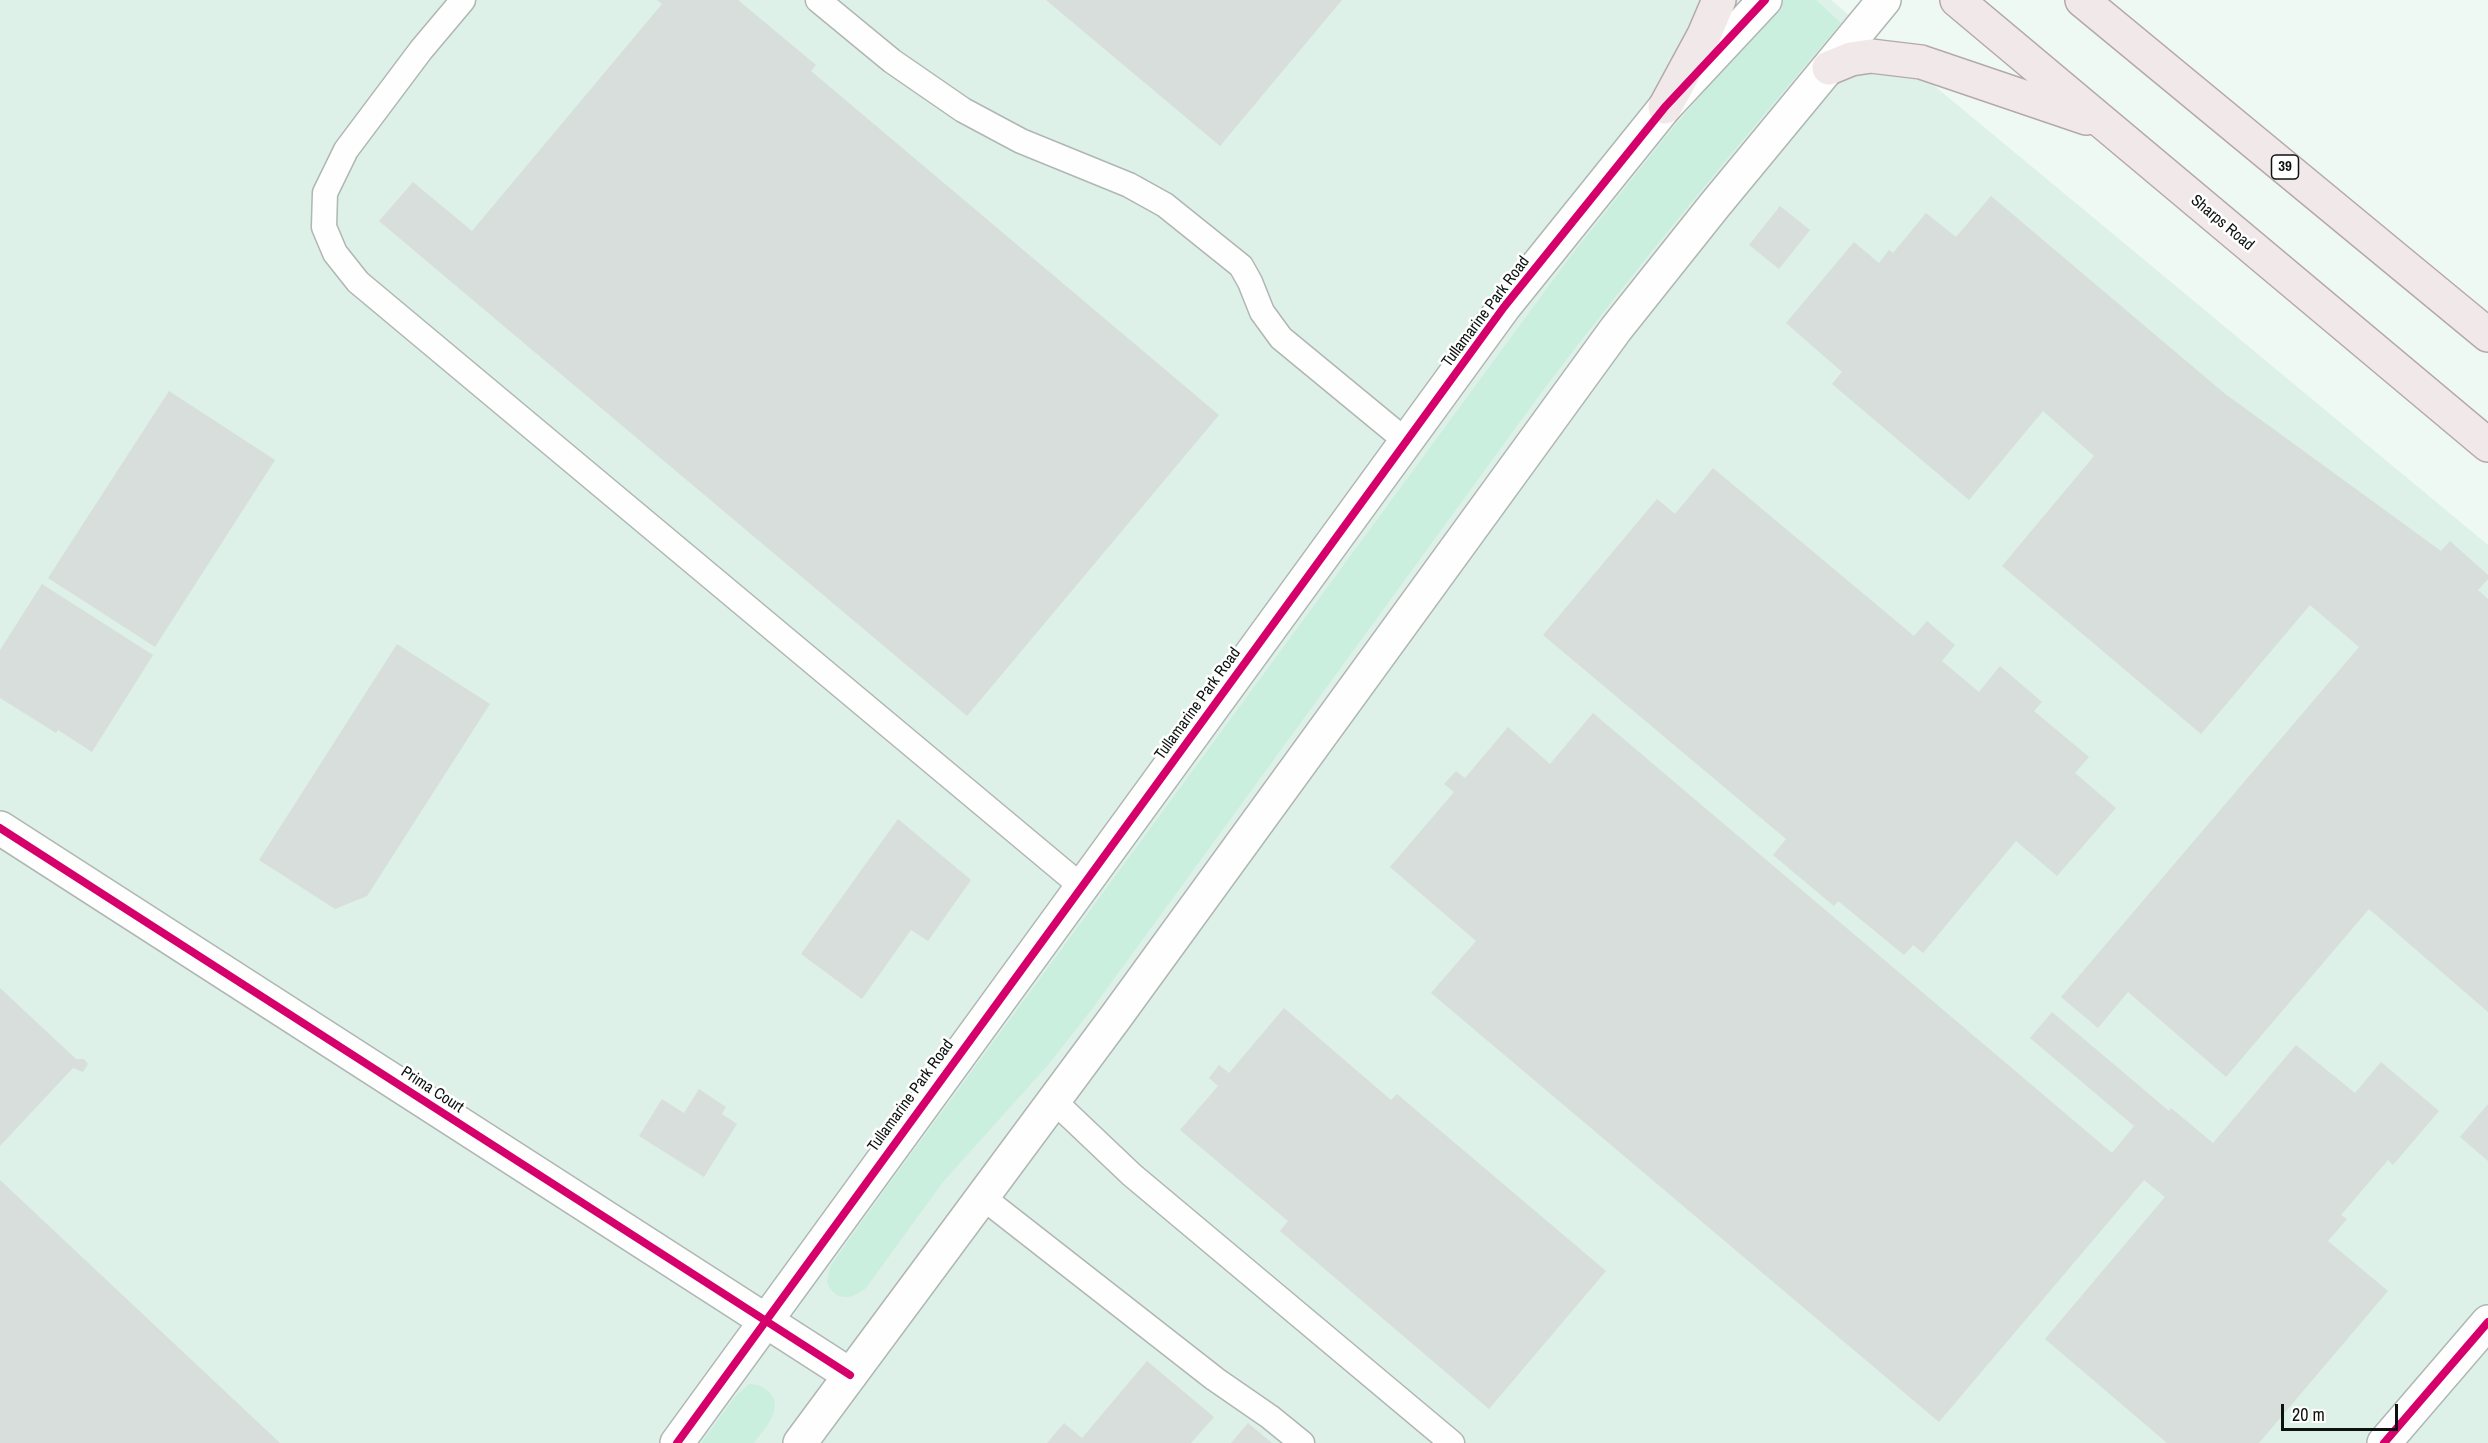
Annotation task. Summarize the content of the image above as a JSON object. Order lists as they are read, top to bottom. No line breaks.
{"streets":{"main road":["39","Sharps Road"],"street":["Tullamarine Park Road","Prima Court"]},"crossings":[["Tullamarine Park Road","Prima Court"]],"scale_bar":"20 m"}
